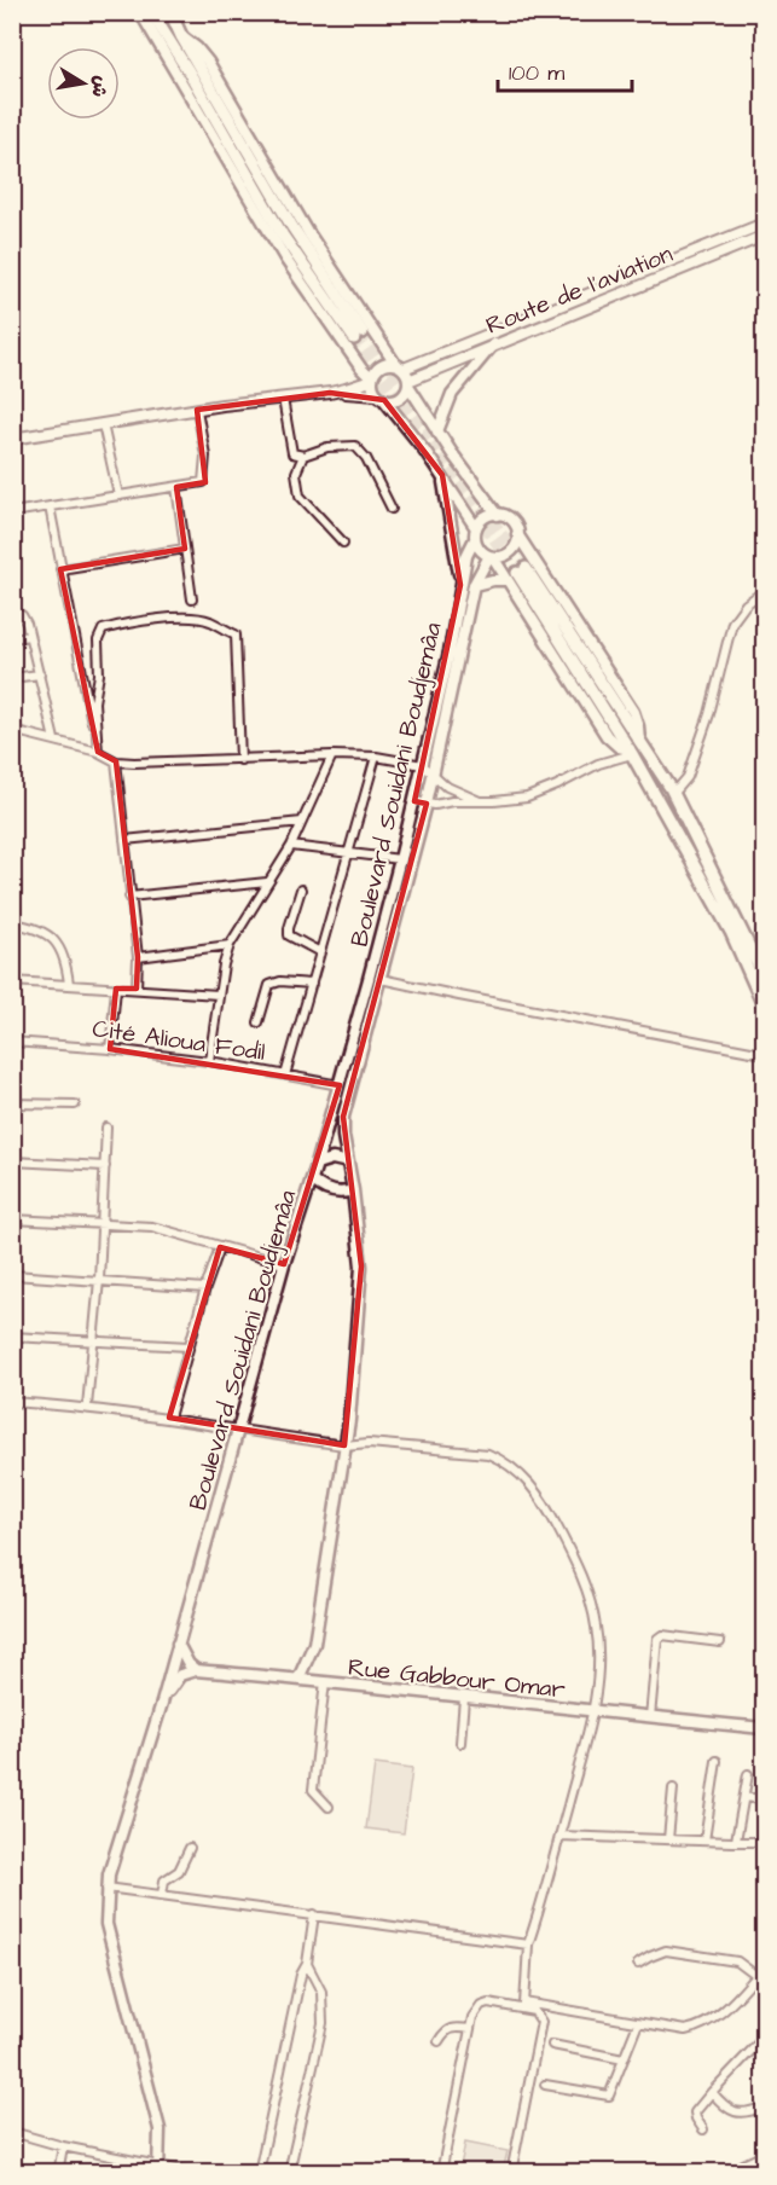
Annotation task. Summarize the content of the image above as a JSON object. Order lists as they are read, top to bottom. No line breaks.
{"streets":{"main road":["Boulevard Souidani Boudjemâa","Rue Gabbour Omar"],"street":["Route de l'aviation","Cité Alioua Fodil"]},"crossings":[["Boulevard Souidani Boudjemâa","Cité Alioua Fodil"],["Boulevard Souidani Boudjemâa","Rue Gabbour Omar"]],"scale_bar":"100 m","north":"right"}
